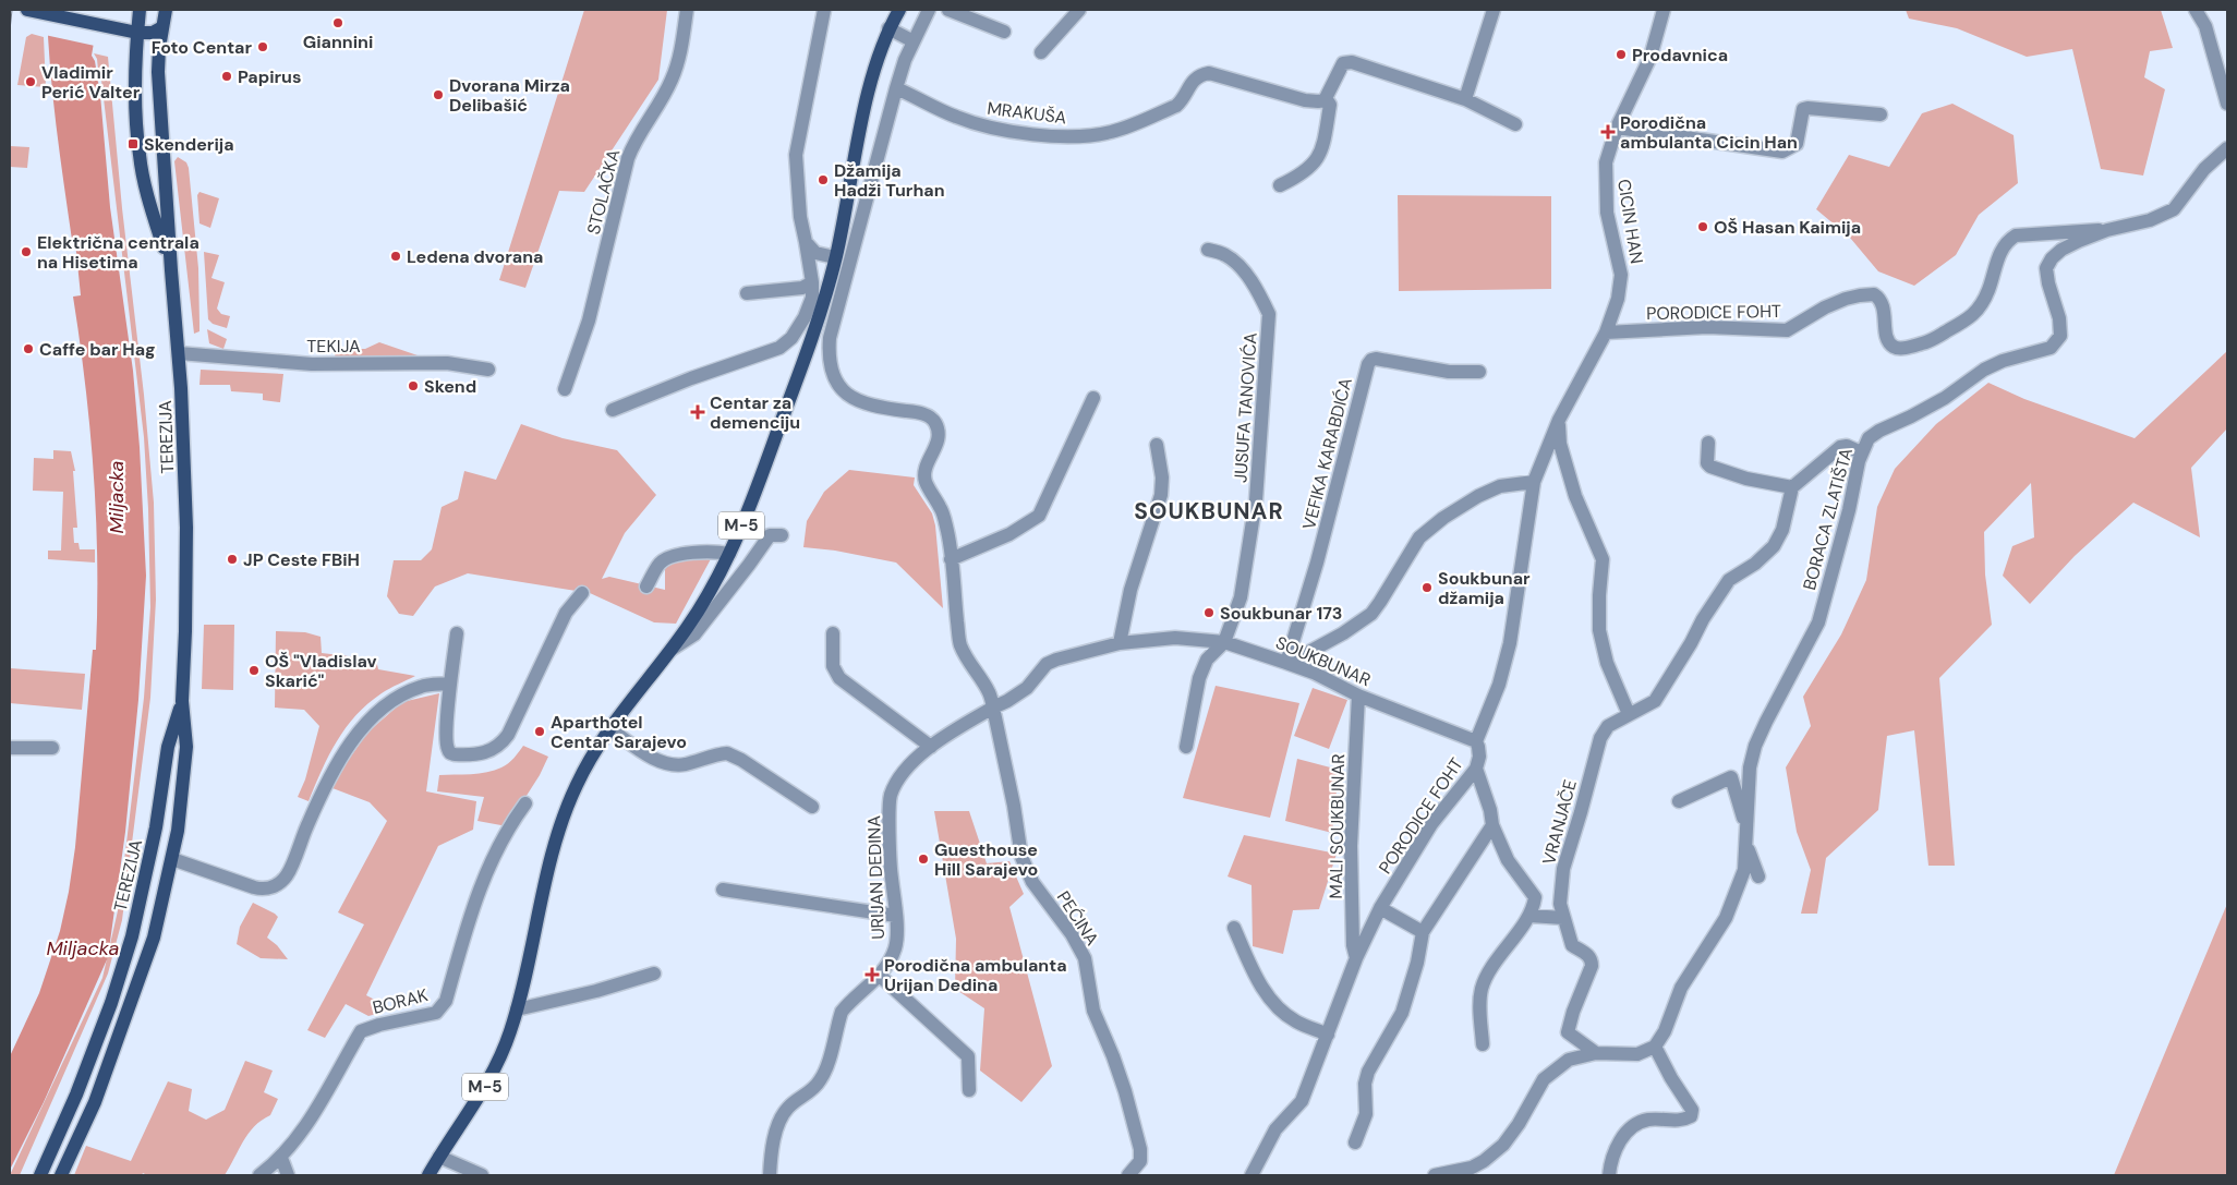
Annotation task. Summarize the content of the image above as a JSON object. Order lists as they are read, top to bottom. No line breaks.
{"streets":{"main road":["TEREZIJA","M-5"],"street":["MRAKUŠA","STOLAČKA","CICIN HAN","PORODICE FOHT","TEKIJA","JUSUFA TANOVIĆA","VEFIKA KARABDIĆA","BORACA ZLATIŠTA","SOUKBUNAR","VRANJAČE","MALI SOUKBUNAR","URIJAN DEDINA","PEĆINA","BORAK"]},"crossings":[["CICIN HAN","PORODICE FOHT"],["PORODICE FOHT","BORACA ZLATIŠTA"],["PORODICE FOHT","SOUKBUNAR"],["PORODICE FOHT","MALI SOUKBUNAR"],["TEKIJA","TEREZIJA"],["JUSUFA TANOVIĆA","SOUKBUNAR"],["VEFIKA KARABDIĆA","SOUKBUNAR"],["SOUKBUNAR","MALI SOUKBUNAR"],["SOUKBUNAR","URIJAN DEDINA"],["SOUKBUNAR","PEĆINA"],["URIJAN DEDINA","PEĆINA"]],"districts":["SOUKBUNAR"],"water":["Miljacka"],"places":{"other":["Giannini","Foto Centar","Prodavnica","Papirus","Vladimir Perić Valter","Dvorana Mirza Delibašić","Džamija Hadži Turhan","OŠ Hasan Kaimija","Električna centrala na Hisetima","Ledena dvorana","Caffe bar Hag","Skend","JP Ceste FBiH","Soukbunar džamija","Soukbunar 173","OŠ \"Vladislav Skarić\"","Aparthotel Centar Sarajevo","Guesthouse Hill Sarajevo"],"health":["Porodična ambulanta Cicin Han","Centar za demenciju","Porodična ambulanta Urijan Dedina"],"transit":["Skenderija"]}}
